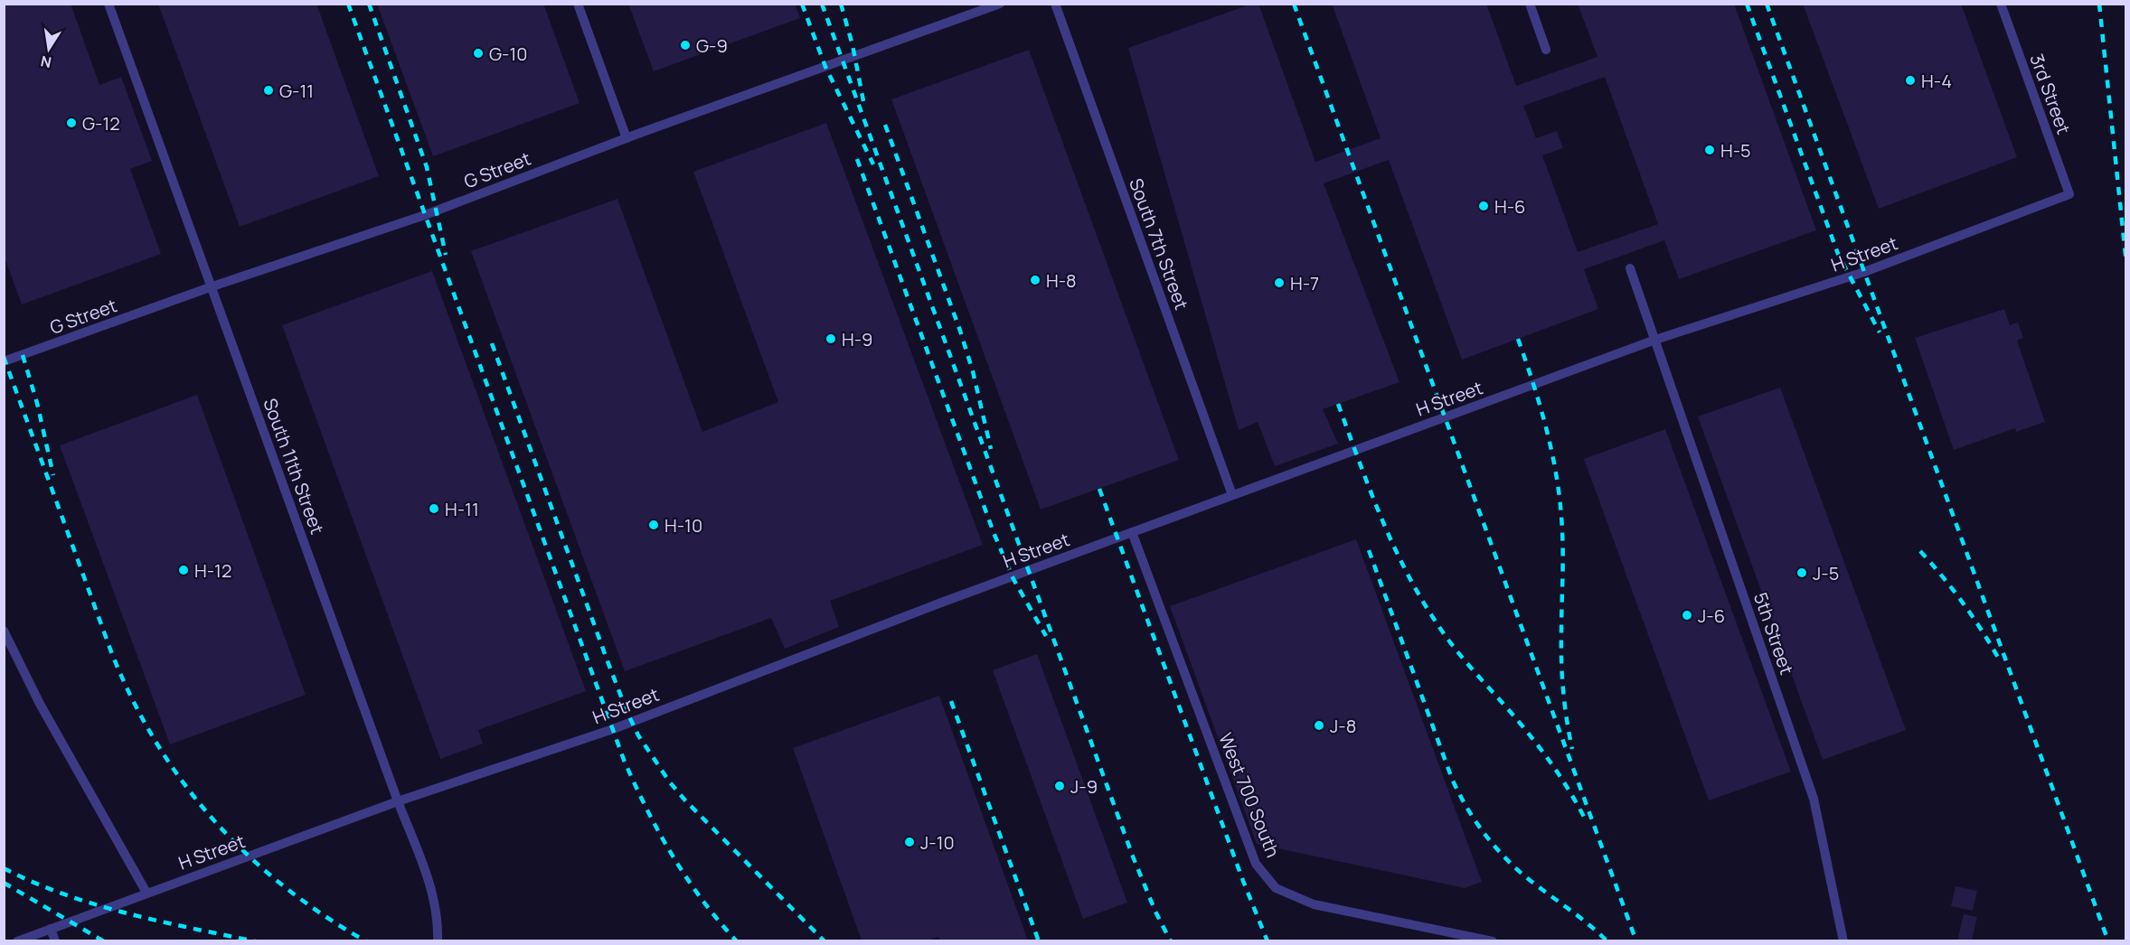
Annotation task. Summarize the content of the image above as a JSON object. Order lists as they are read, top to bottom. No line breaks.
{"streets":{"lane":["3rd Street","G Street","South 7th Street","H Street","South 11th Street","5th Street","West 700 South"]},"crossings":[["3rd Street","H Street"],["G Street","South 11th Street"],["South 7th Street","H Street"],["H Street","South 11th Street"],["H Street","5th Street"],["H Street","West 700 South"]],"places":["G-9","G-10","H-4","G-11","G-12","H-5","H-6","H-8","H-7","H-9","H-11","H-10","H-12","J-5","J-6","J-8","J-9","J-10"],"north":"bottom"}
